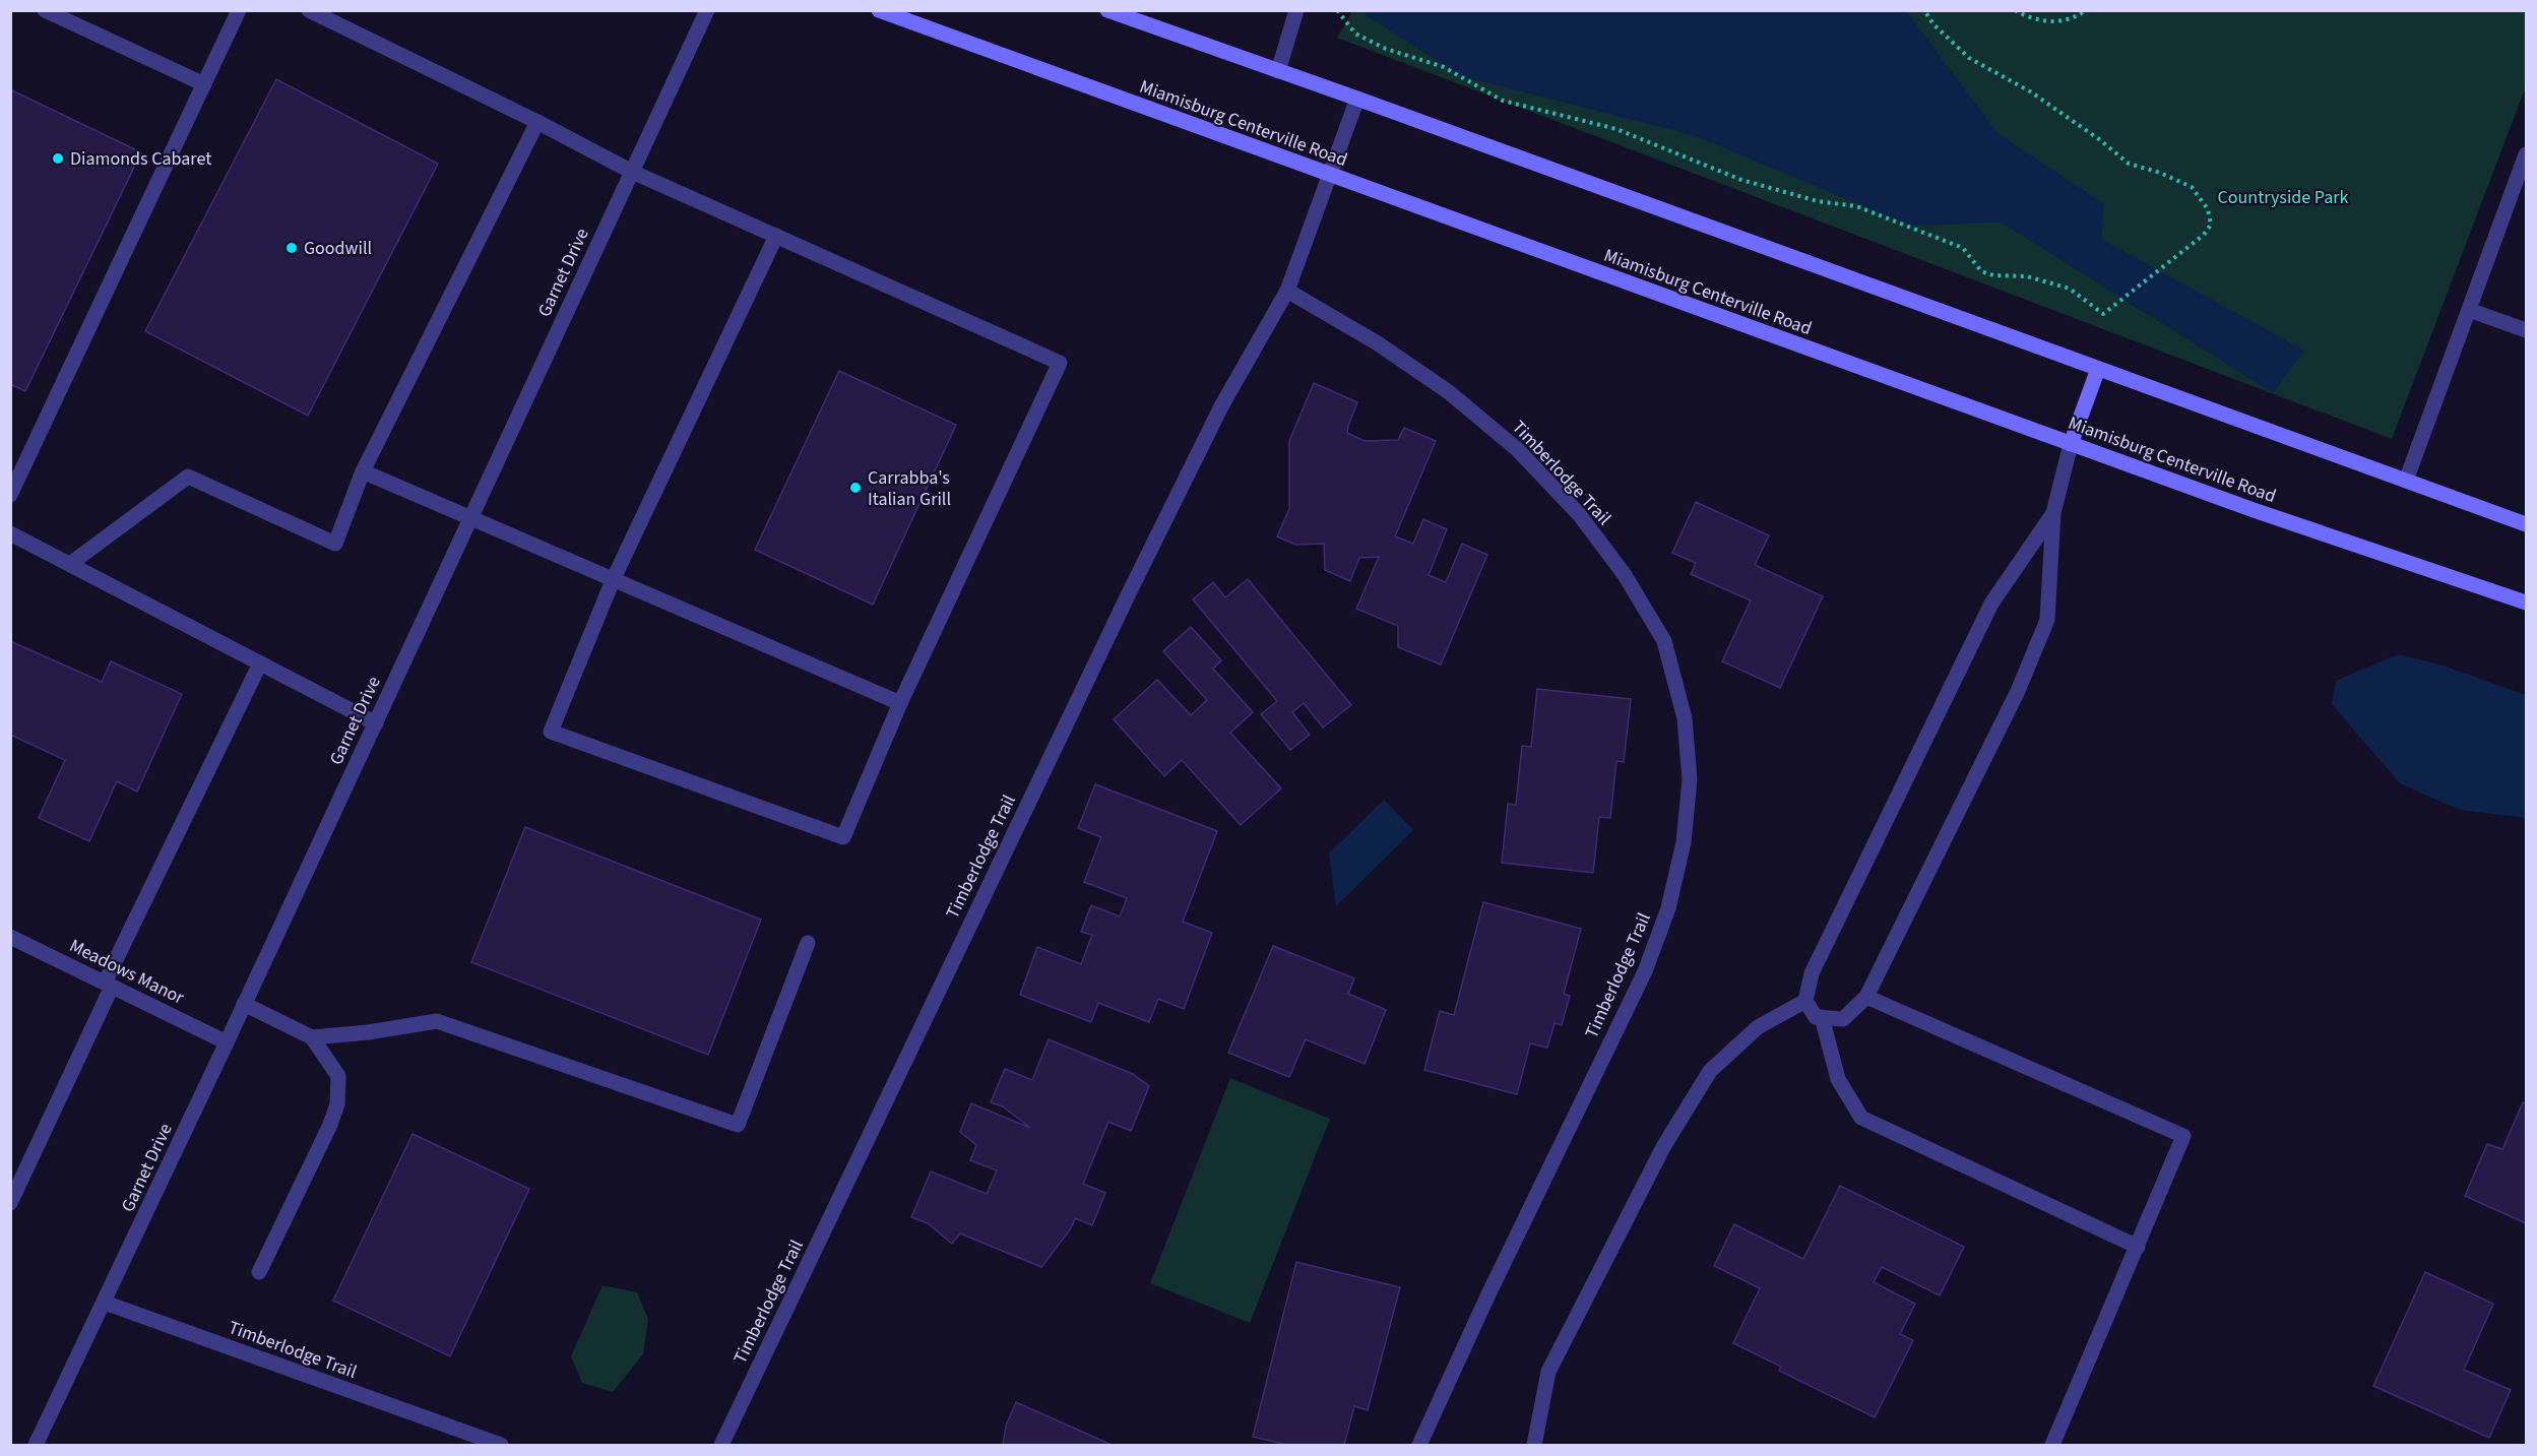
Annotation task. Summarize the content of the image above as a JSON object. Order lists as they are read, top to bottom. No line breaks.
{"streets":{"main road":["Miamisburg Centerville Road"],"street":["Garnet Drive","Timberlodge Trail","Meadows Manor"]},"crossings":[["Miamisburg Centerville Road","Timberlodge Trail"],["Garnet Drive","Timberlodge Trail"],["Garnet Drive","Meadows Manor"]],"parks":["Countryside Park"],"places":["Diamonds Cabaret","Goodwill","Carrabba's Italian Grill"]}
